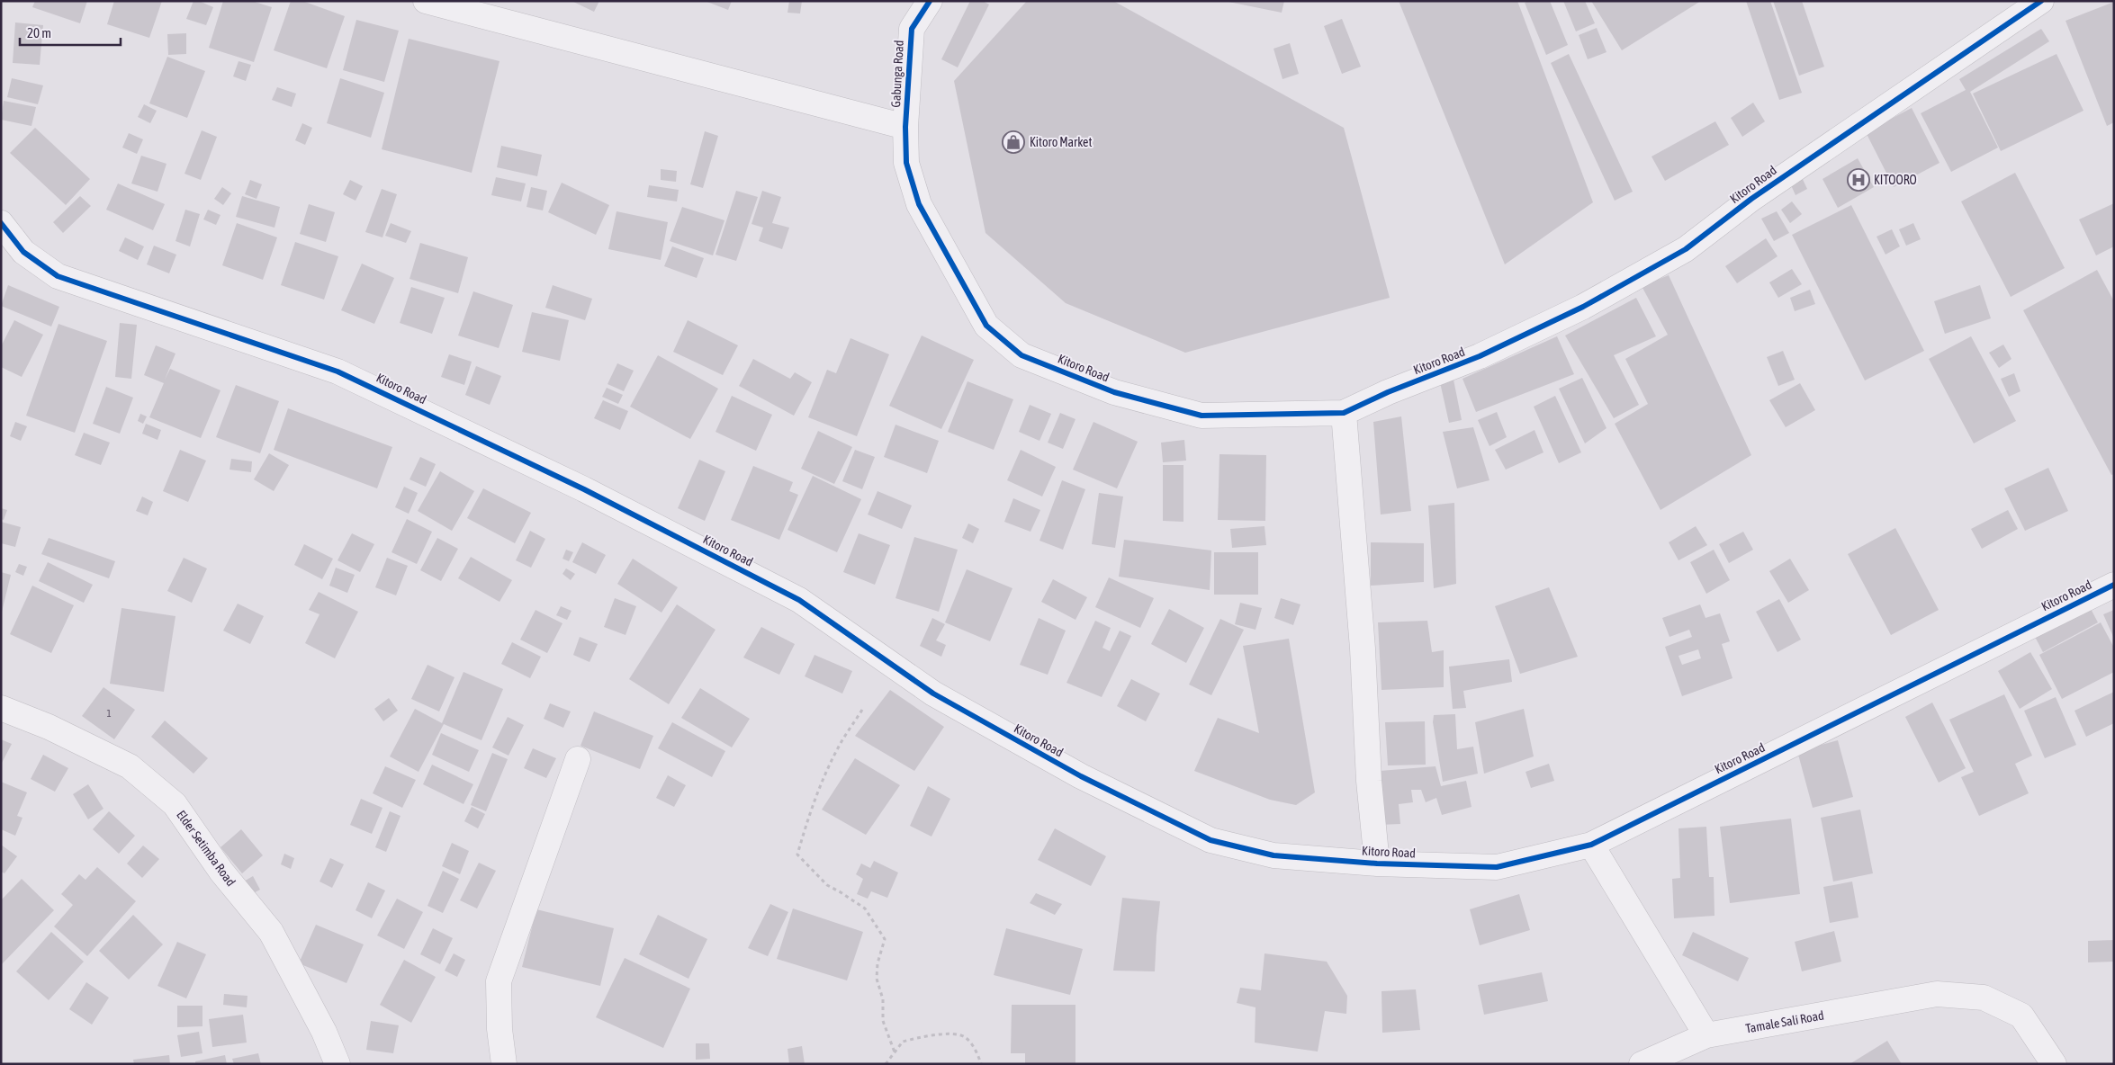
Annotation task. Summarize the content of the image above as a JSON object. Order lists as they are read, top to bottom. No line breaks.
{"streets":{"street":["Gabunga Road","Kitoro Road","Elder Setimba Road","Tamale Sali Road"]},"crossings":[["Gabunga Road","Kitoro Road"]],"places":{"shop":["Kitoro Market"],"hospital":["KITOORO"]},"house_numbers":["1"],"scale_bar":"20 m"}
